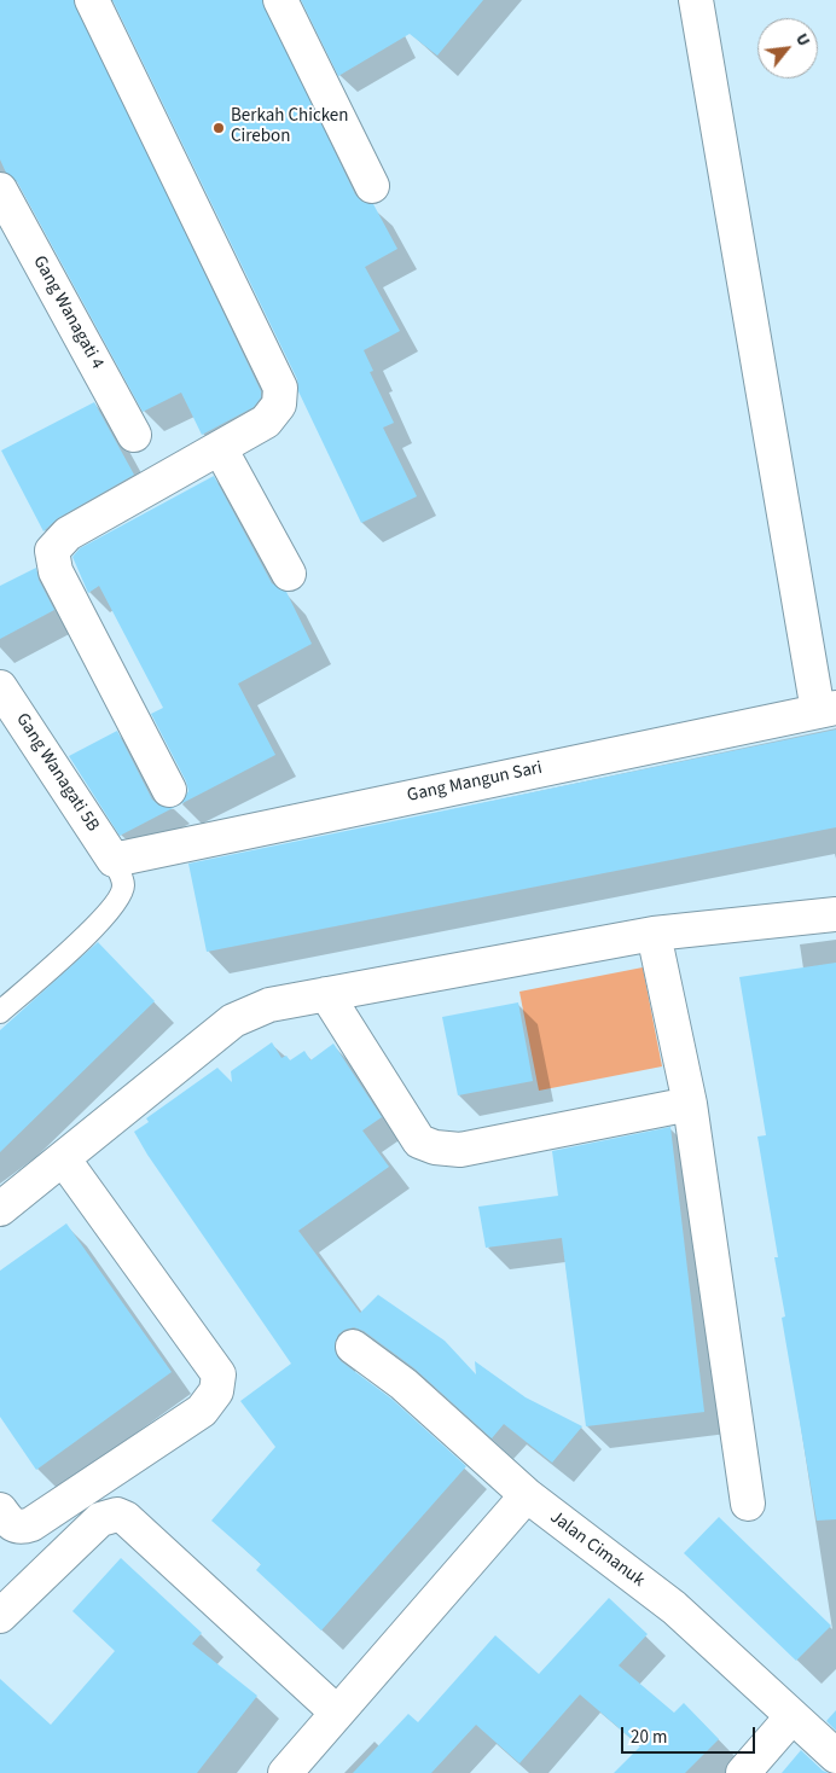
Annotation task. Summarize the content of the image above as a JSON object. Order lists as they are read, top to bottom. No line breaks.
{"streets":{"street":["Gang Wanagati 4","Gang Wanagati 5B","Gang Mangun Sari","Jalan Cimanuk"]},"crossings":[["Gang Wanagati 5B","Gang Mangun Sari"]],"places":["Berkah Chicken Cirebon"],"scale_bar":"20 m","north":"top right"}
